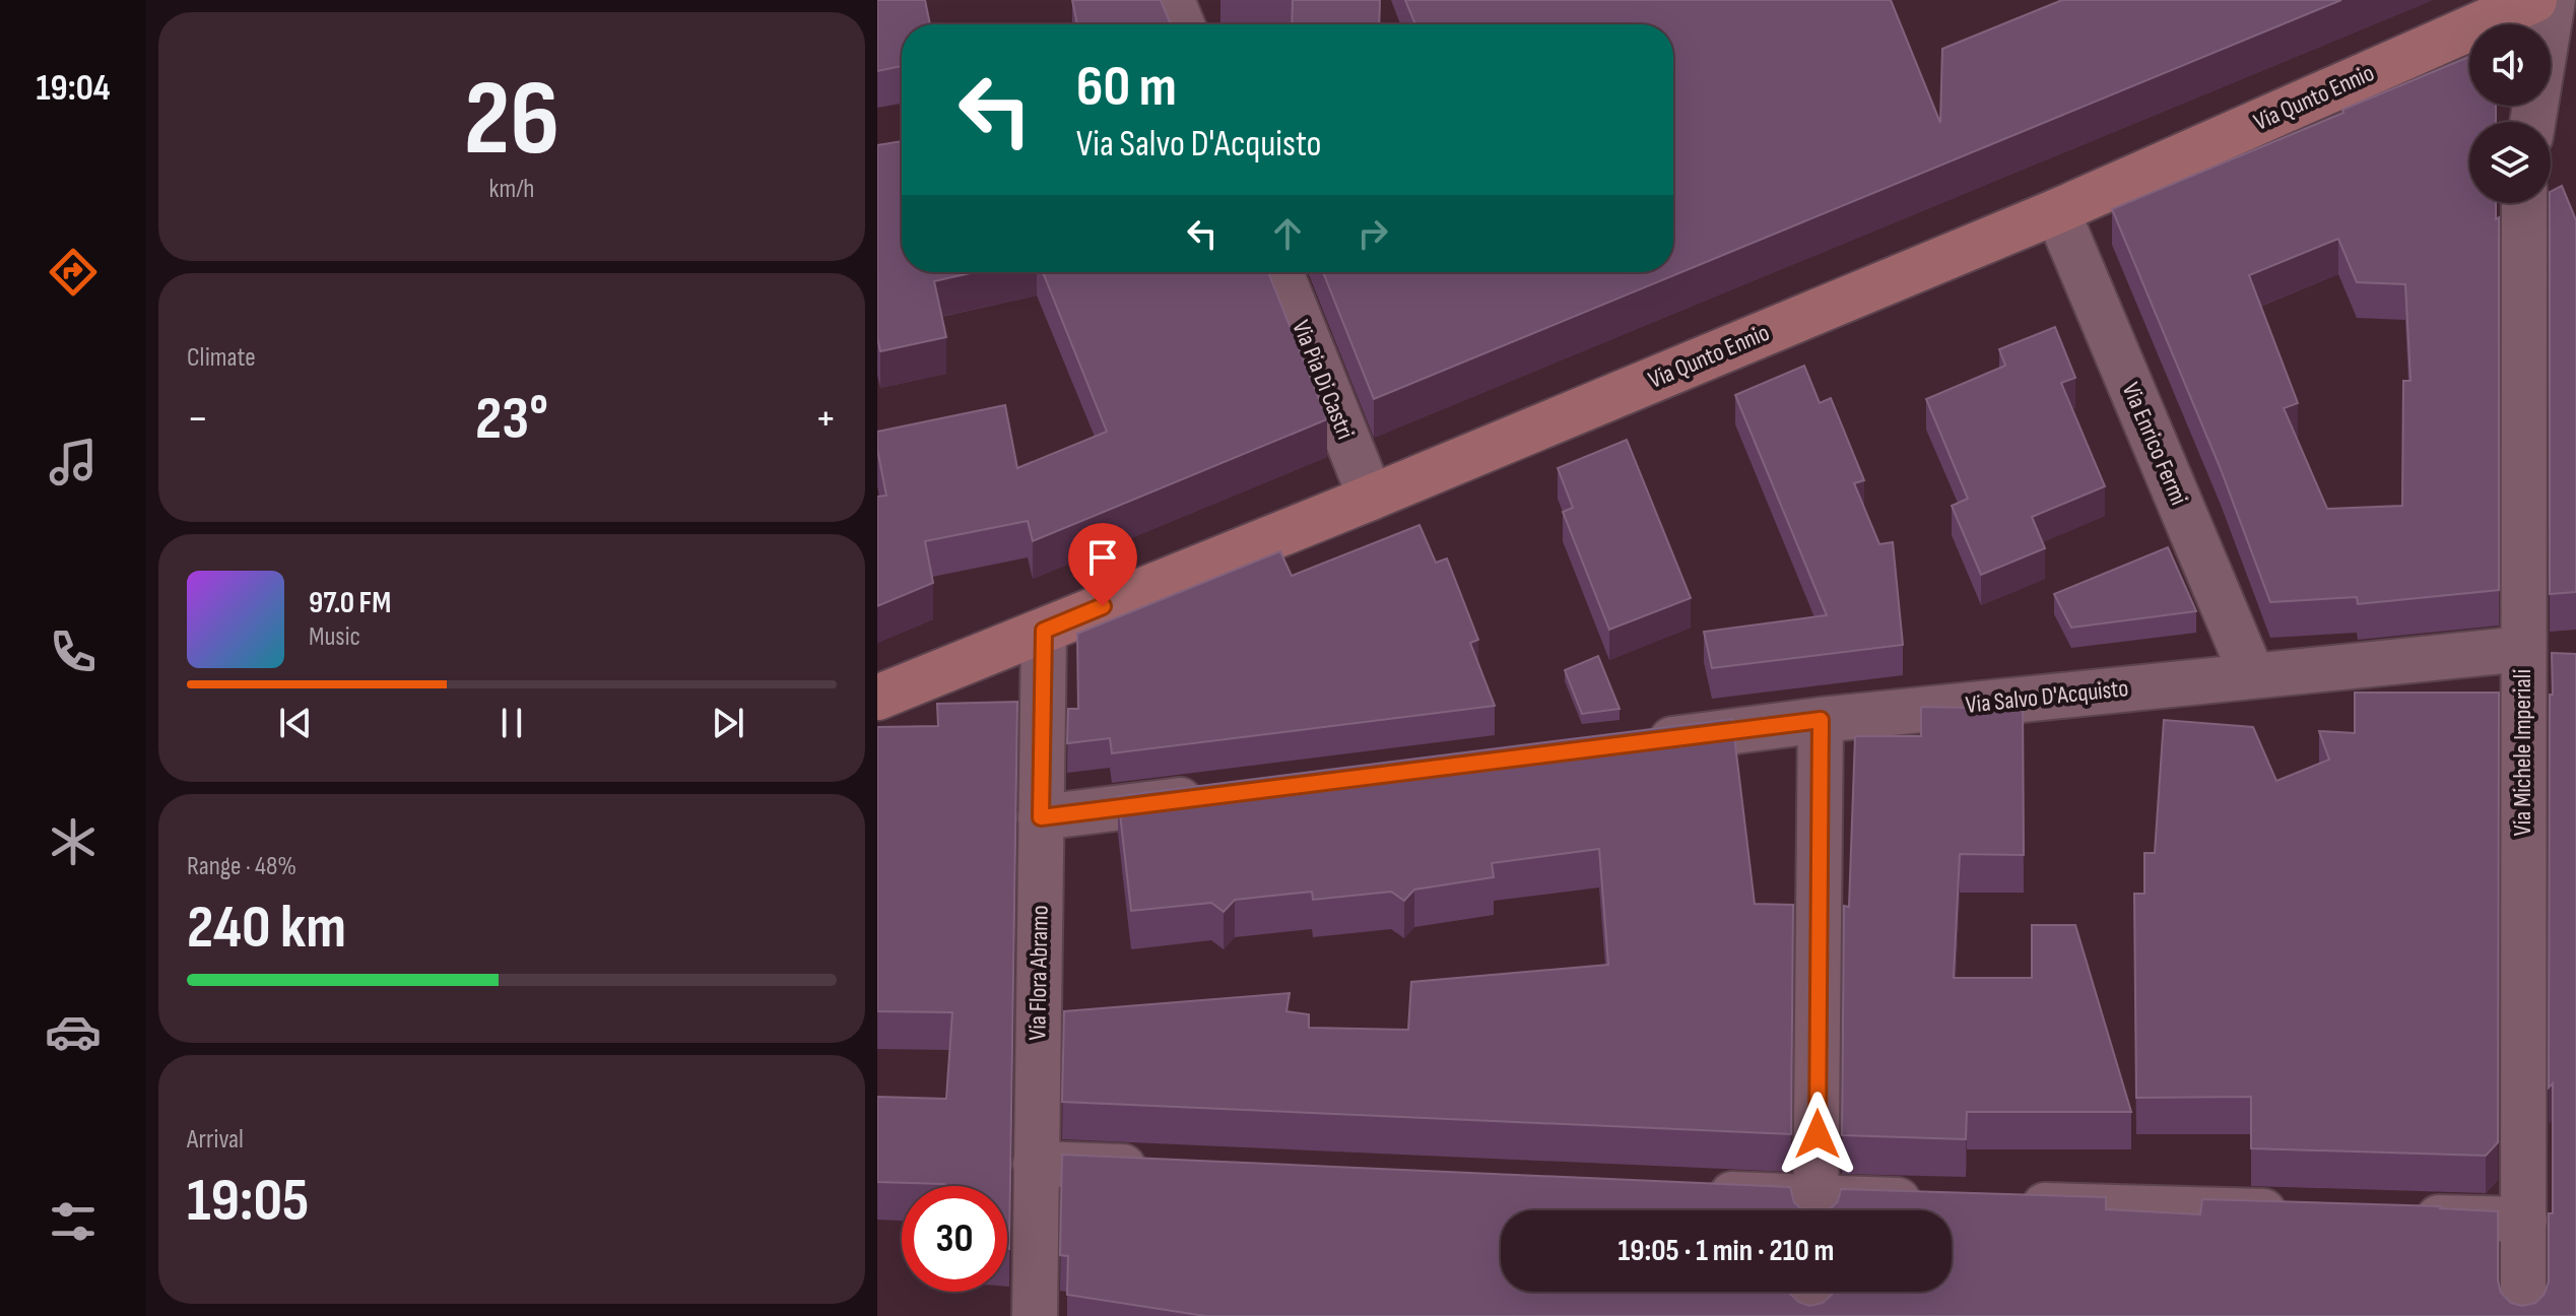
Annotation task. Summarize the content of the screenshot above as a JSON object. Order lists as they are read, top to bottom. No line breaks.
{"streets":{"main road":["Via Qunto Ennio"],"street":["Via Pia Di Castri","Via Enrico Fermi","Via Salvo D'Acquisto","Via Michele Imperiali","Via Flora Abramo"]},"crossings":[["Via Qunto Ennio","Via Pia Di Castri"],["Via Qunto Ennio","Via Enrico Fermi"],["Via Qunto Ennio","Via Flora Abramo"],["Via Enrico Fermi","Via Salvo D'Acquisto"],["Via Salvo D'Acquisto","Via Michele Imperiali"]],"page":{"tabs":"19:04","tile":[["26","km/h"],"Climate",["Range · 48%","240 km"],["Arrival","19:05"]],"turn":["60 m","Via Salvo D'Acquisto"],"heat":["−","23°","+"],"song":["97.0 FM","Music"],"limit":"30","trip":"19:05 · 1 min · 210 m"}}
